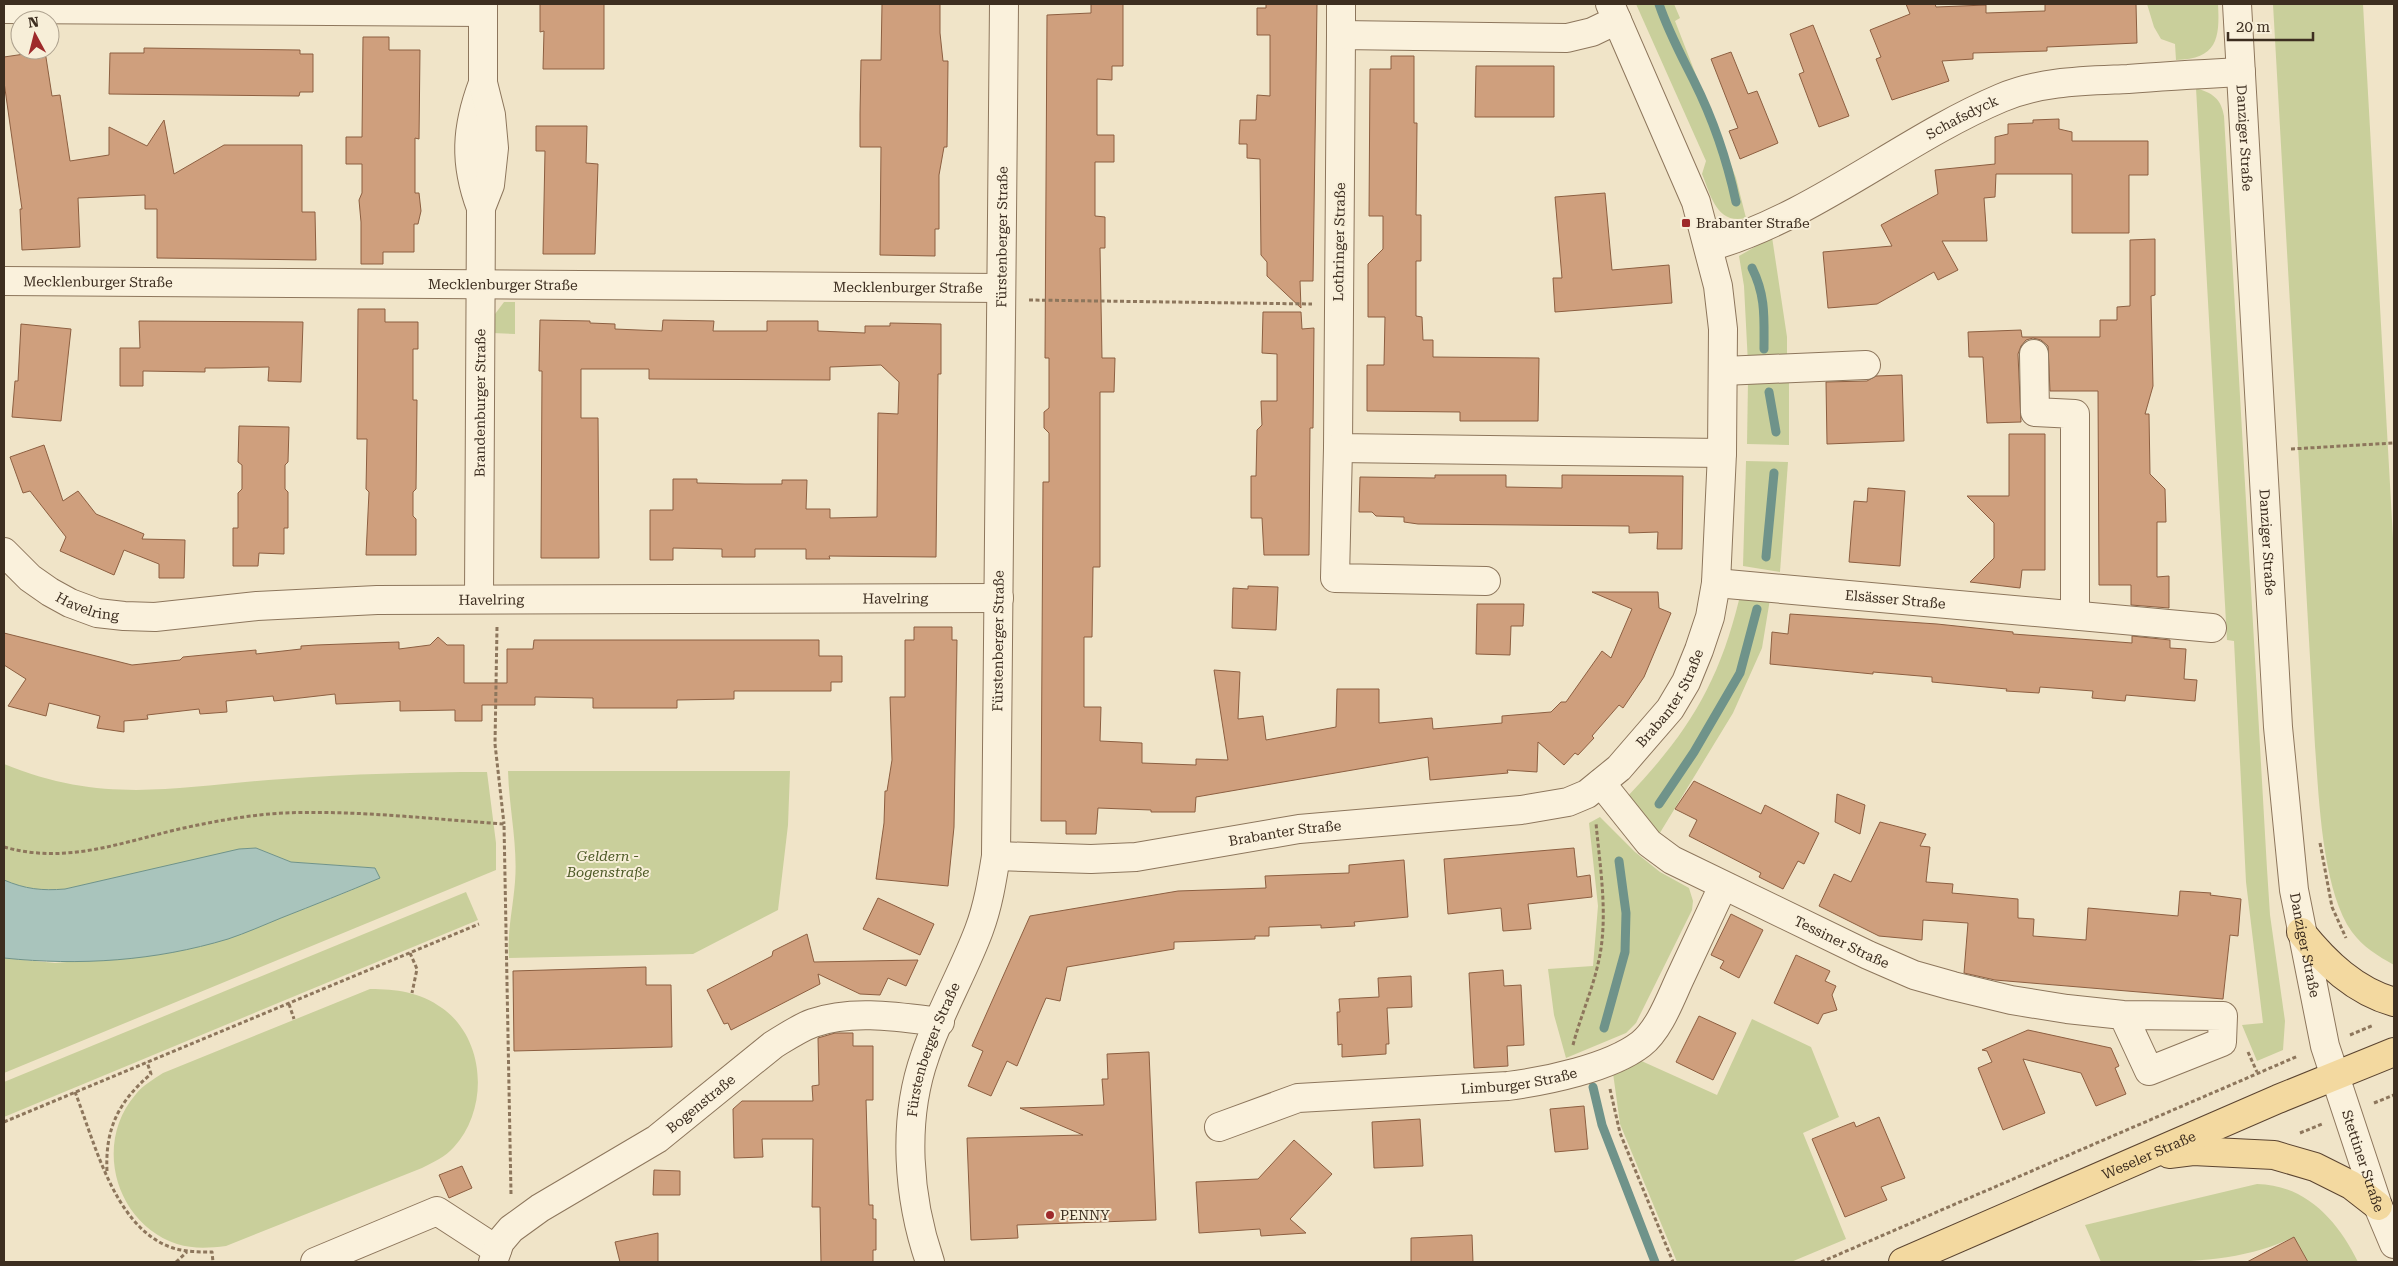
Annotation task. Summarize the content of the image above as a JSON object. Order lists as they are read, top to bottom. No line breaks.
{"streets":{"main road":["Weseler Straße"],"street":["Schafsdyck","Danziger Straße","Fürstenberger Straße","Lothringer Straße","Mecklenburger Straße","Brandenburger Straße","Havelring","Elsässer Straße","Brabanter Straße","Tessiner Straße","Limburger Straße","Bogenstraße","Stettiner Straße"]},"crossings":[["Schafsdyck","Danziger Straße"],["Schafsdyck","Brabanter Straße"],["Danziger Straße","Weseler Straße"],["Danziger Straße","Stettiner Straße"],["Fürstenberger Straße","Mecklenburger Straße"],["Fürstenberger Straße","Havelring"],["Fürstenberger Straße","Brabanter Straße"],["Fürstenberger Straße","Bogenstraße"],["Mecklenburger Straße","Brandenburger Straße"],["Brandenburger Straße","Havelring"],["Elsässer Straße","Brabanter Straße"],["Brabanter Straße","Tessiner Straße"],["Tessiner Straße","Limburger Straße"],["Weseler Straße","Stettiner Straße"]],"parks":["Geldern - Bogenstraße"],"places":{"transit":["Brabanter Straße"],"other":["PENNY"]},"scale_bar":"20 m","north":"top"}
